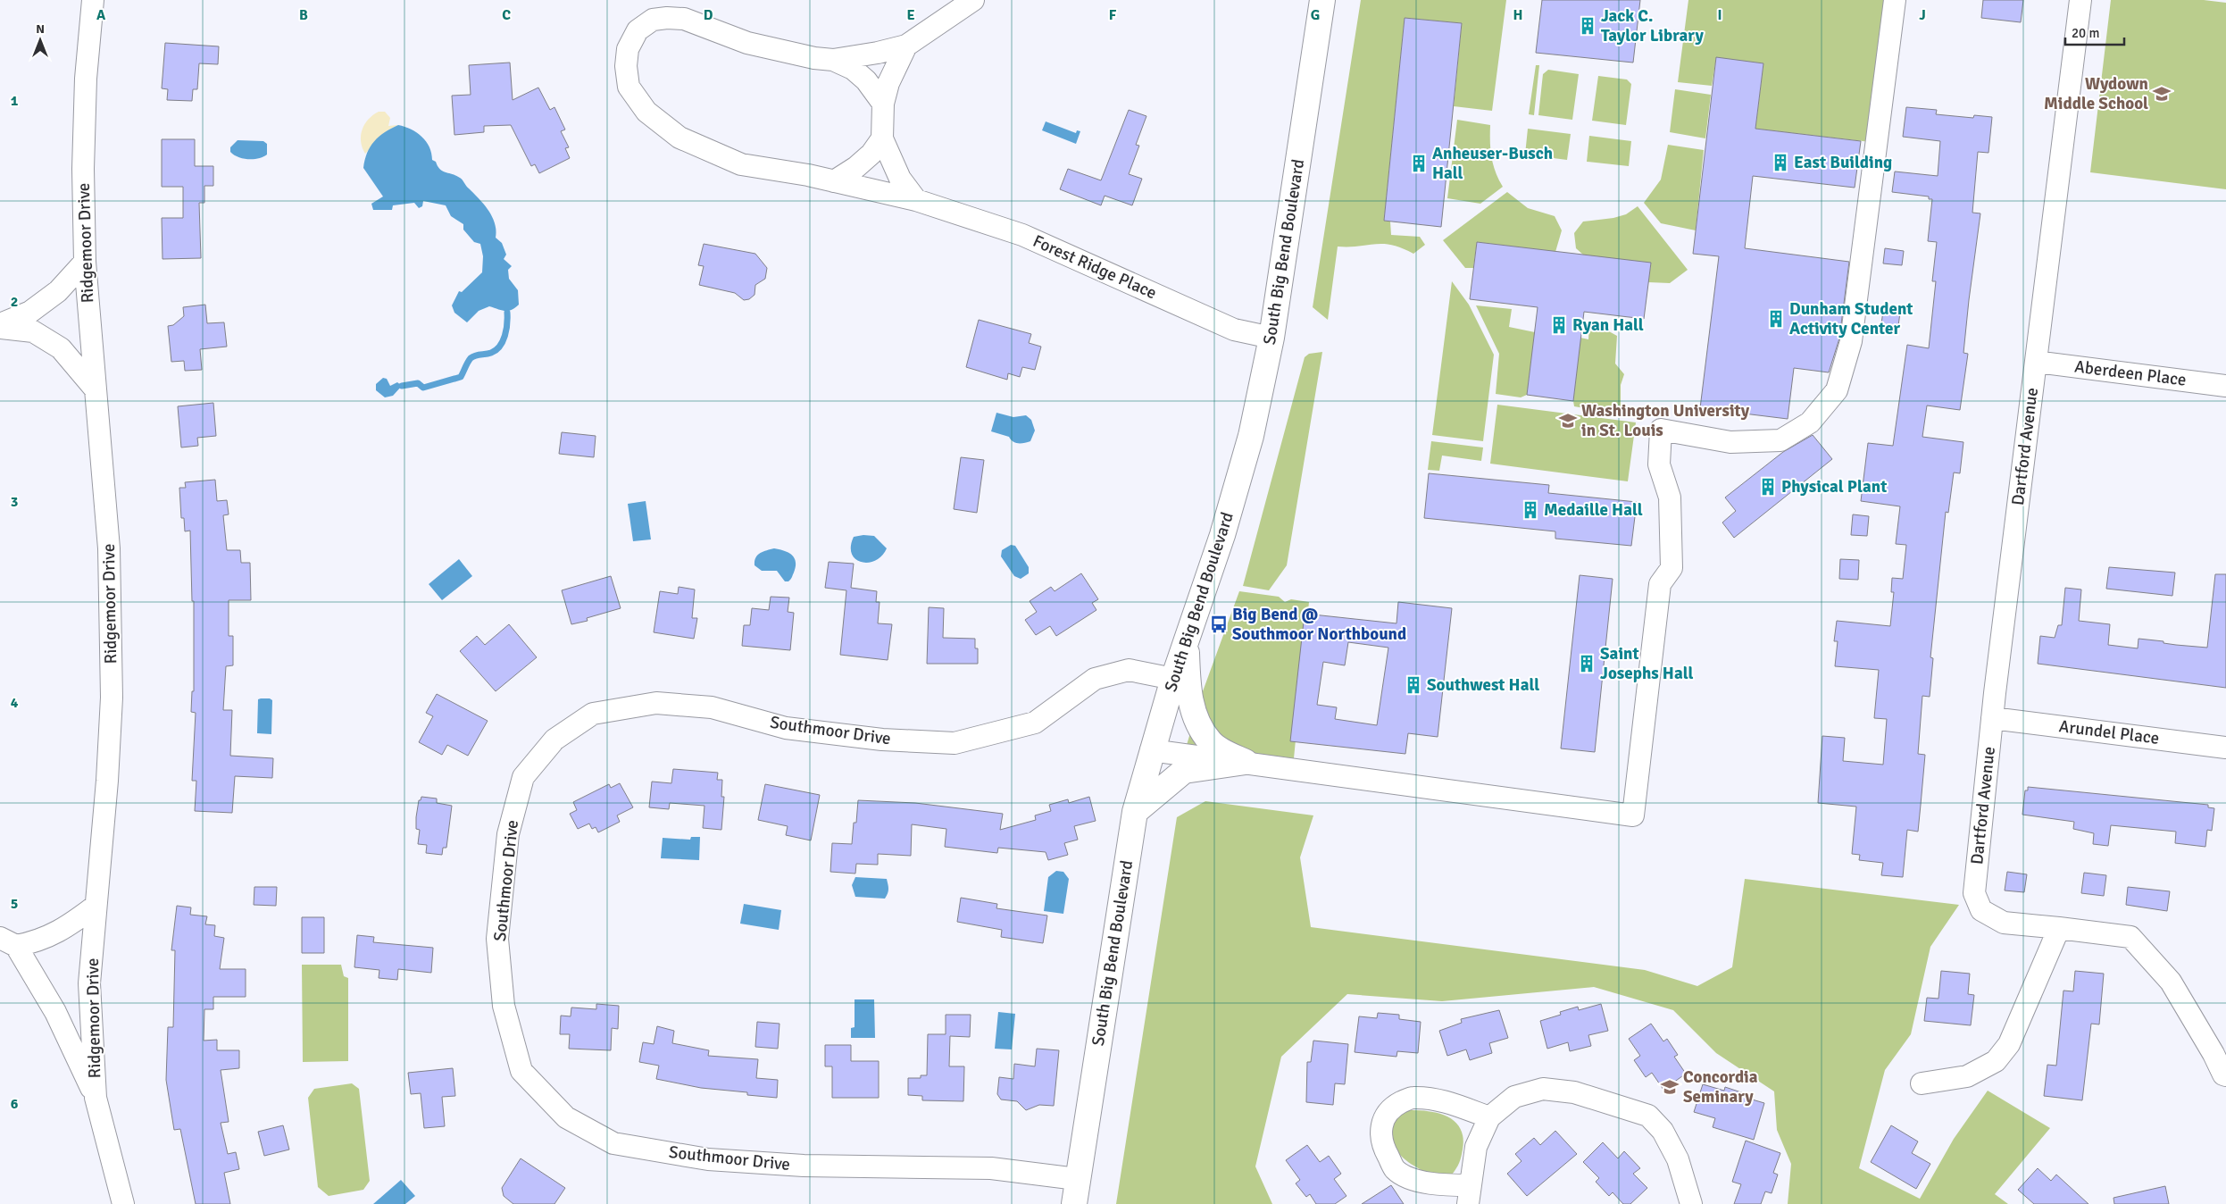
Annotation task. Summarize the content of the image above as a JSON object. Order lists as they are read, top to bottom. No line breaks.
{"streets":{"main road":["South Big Bend Boulevard"],"street":["Ridgemoor Drive","Forest Ridge Place","Aberdeen Place","Dartford Avenue","Southmoor Drive","Arundel Place"]},"crossings":[["South Big Bend Boulevard","Forest Ridge Place"],["South Big Bend Boulevard","Southmoor Drive"],["Aberdeen Place","Dartford Avenue"],["Dartford Avenue","Arundel Place"]],"places":{"building":["Jack C. Taylor Library","East Building","Anheuser-Busch Hall","Dunham Student Activity Center","Ryan Hall","Physical Plant","Medaille Hall","Saint Josephs Hall","Southwest Hall"],"school or university":["Wydown Middle School","Washington University in St. Louis","Concordia Seminary"],"bus stop":["Big Bend @ Southmoor Northbound"]},"scale_bar":"20 m","north":"top","grid":{"columns":["A","B","C","D","E","F","G","H","I","J"],"rows":["1","2","3","4","5","6"]}}
